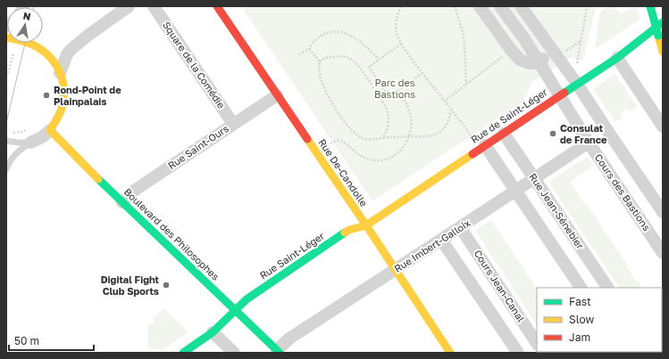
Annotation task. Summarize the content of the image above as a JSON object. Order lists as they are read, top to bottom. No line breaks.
{"streets":{"street":["Square de la Comédie","Rue de Saint-Léger","Rue Saint-Ours","Rue De-Candolle","Cours des Bastions","Rue Jean-Sénebier","Boulevard des Philosophes","Rue Imbert-Galloix","Rue Saint-Léger","Cours Jean-Canal"]},"crossings":[["Square de la Comédie","Rue Saint-Ours"],["Rue de Saint-Léger","Rue De-Candolle"],["Rue de Saint-Léger","Cours des Bastions"],["Rue de Saint-Léger","Rue Jean-Sénebier"],["Rue de Saint-Léger","Rue Saint-Léger"],["Rue Saint-Ours","Rue De-Candolle"],["Rue Saint-Ours","Boulevard des Philosophes"],["Rue De-Candolle","Rue Imbert-Galloix"],["Rue De-Candolle","Rue Saint-Léger"],["Cours des Bastions","Rue Imbert-Galloix"],["Rue Jean-Sénebier","Rue Imbert-Galloix"],["Boulevard des Philosophes","Rue Imbert-Galloix"],["Boulevard des Philosophes","Rue Saint-Léger"],["Rue Imbert-Galloix","Cours Jean-Canal"]],"parks":["Parc des Bastions"],"places":["Rond-Point de Plainpalais","Consulat de France","Digital Fight Club Sports"],"legend":["Fast","Slow","Jam"],"scale_bar":"50 m","north":"top"}
